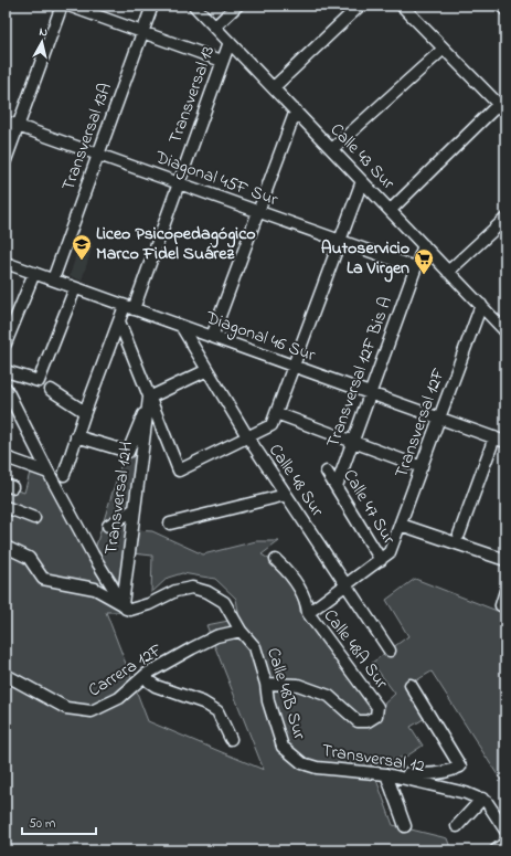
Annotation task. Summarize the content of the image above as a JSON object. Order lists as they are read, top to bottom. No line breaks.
{"streets":{"street":["Transversal 13","Transversal 13A","Calle 43 Sur","Diagonal 45F Sur","Diagonal 46 Sur","Transversal 12F Bis A","Transversal 12F","Calle 48 Sur","Transversal 12H","Calle 47 Sur","Calle 48A Sur","Carrera 12F","Calle 48B Sur","Transversal 12"]},"crossings":[["Transversal 13","Calle 43 Sur"],["Transversal 13","Diagonal 45F Sur"],["Transversal 13","Diagonal 46 Sur"],["Transversal 13A","Diagonal 45F Sur"],["Transversal 13A","Diagonal 46 Sur"],["Calle 43 Sur","Transversal 12F Bis A"],["Calle 43 Sur","Transversal 12F"],["Diagonal 45F Sur","Transversal 12F Bis A"],["Diagonal 46 Sur","Transversal 12F Bis A"],["Diagonal 46 Sur","Transversal 12F"],["Diagonal 46 Sur","Calle 48 Sur"],["Transversal 12F Bis A","Calle 47 Sur"],["Transversal 12F","Calle 47 Sur"],["Transversal 12H","Calle 48B Sur"],["Calle 48A Sur","Calle 48B Sur"],["Carrera 12F","Calle 48B Sur"],["Calle 48B Sur","Transversal 12"]],"places":{"school or university":["Liceo Psicopedagógico Marco Fidel Suárez"],"supermarket":["Autoservicio La Virgen"]},"scale_bar":"50 m","north":"top"}
